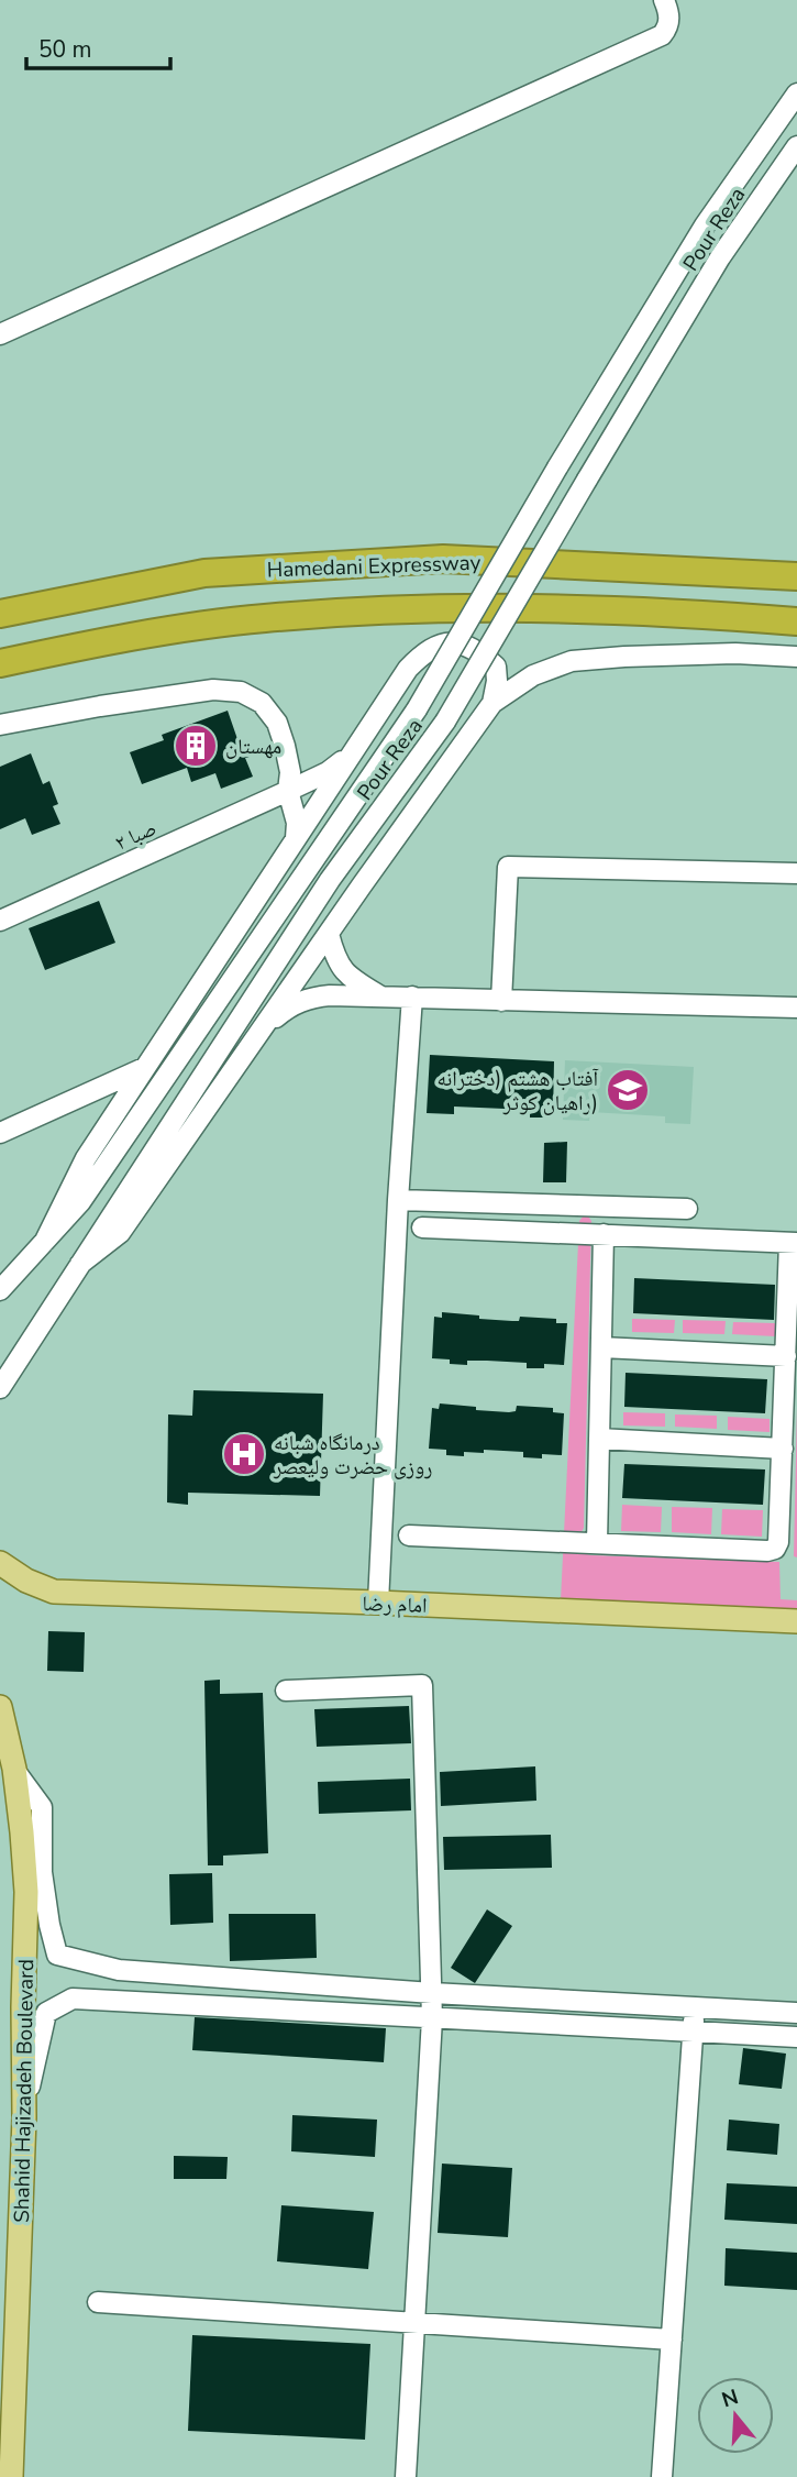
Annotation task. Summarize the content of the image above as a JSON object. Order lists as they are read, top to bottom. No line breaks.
{"streets":{"highway":["Hamedani Expressway"],"main road":["امام رضا","Shahid Hajizadeh Boulevard"],"street":["Pour Reza","صبا ۲"]},"places":{"building":["مهستان"],"school or university":["آفتاب هشتم (دخترانه راهیان کوثر)"],"hospital":["درمانگاه شبانه روزی حضرت ولیعصر"]},"scale_bar":"50 m","north":"top"}
